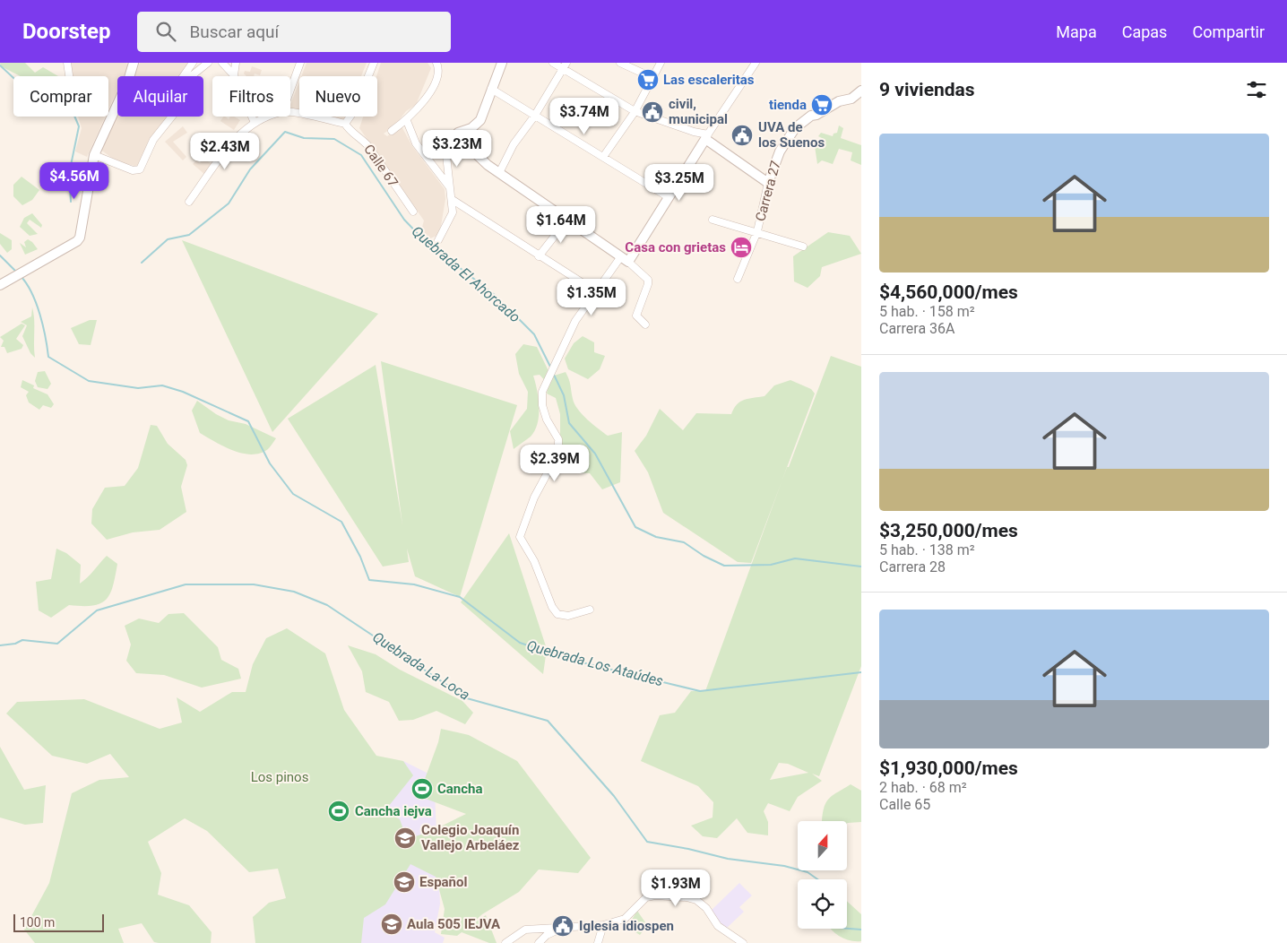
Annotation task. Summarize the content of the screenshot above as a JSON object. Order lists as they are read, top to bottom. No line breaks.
{"streets":{"street":["Calle 67","Carrera 27"]},"water":["Quebrada El Ahorcado","Quebrada Los Ataúdes","Quebrada La Loca"],"parks":["Los pinos"],"places":{"supermarket":["Las escaleritas","tienda"],"public building":["civil, municipal","UVA de los Suenos","Iglesia idiospen"],"hotel":["Casa con grietas"],"sports":["Cancha","Cancha iejva"],"school or university":["Colegio Joaquín Vallejo Arbeláez","Español","Aula 505 IEJVA"]},"scale_bar":"100 m","north":"top","page":{"header":"Doorstep","search":"Buscar aquí","nav":["Mapa","Capas","Compartir"],"heading":"9 viviendas","chip":["Comprar","Alquilar","Filtros","Nuevo"],"price":["$3.74M","$3.23M","$2.43M","$4.56M","$3.25M","$1.64M","$1.35M","$2.39M","$1.93M"],"list":[{"name":"$4,560,000/mes","note":"5 hab. · 158 m² · Carrera 36A"},{"name":"$3,250,000/mes","note":"5 hab. · 138 m² · Carrera 28"},{"name":"$1,930,000/mes","note":"2 hab. · 68 m² · Calle 65"}],"scale":"100 m"}}
